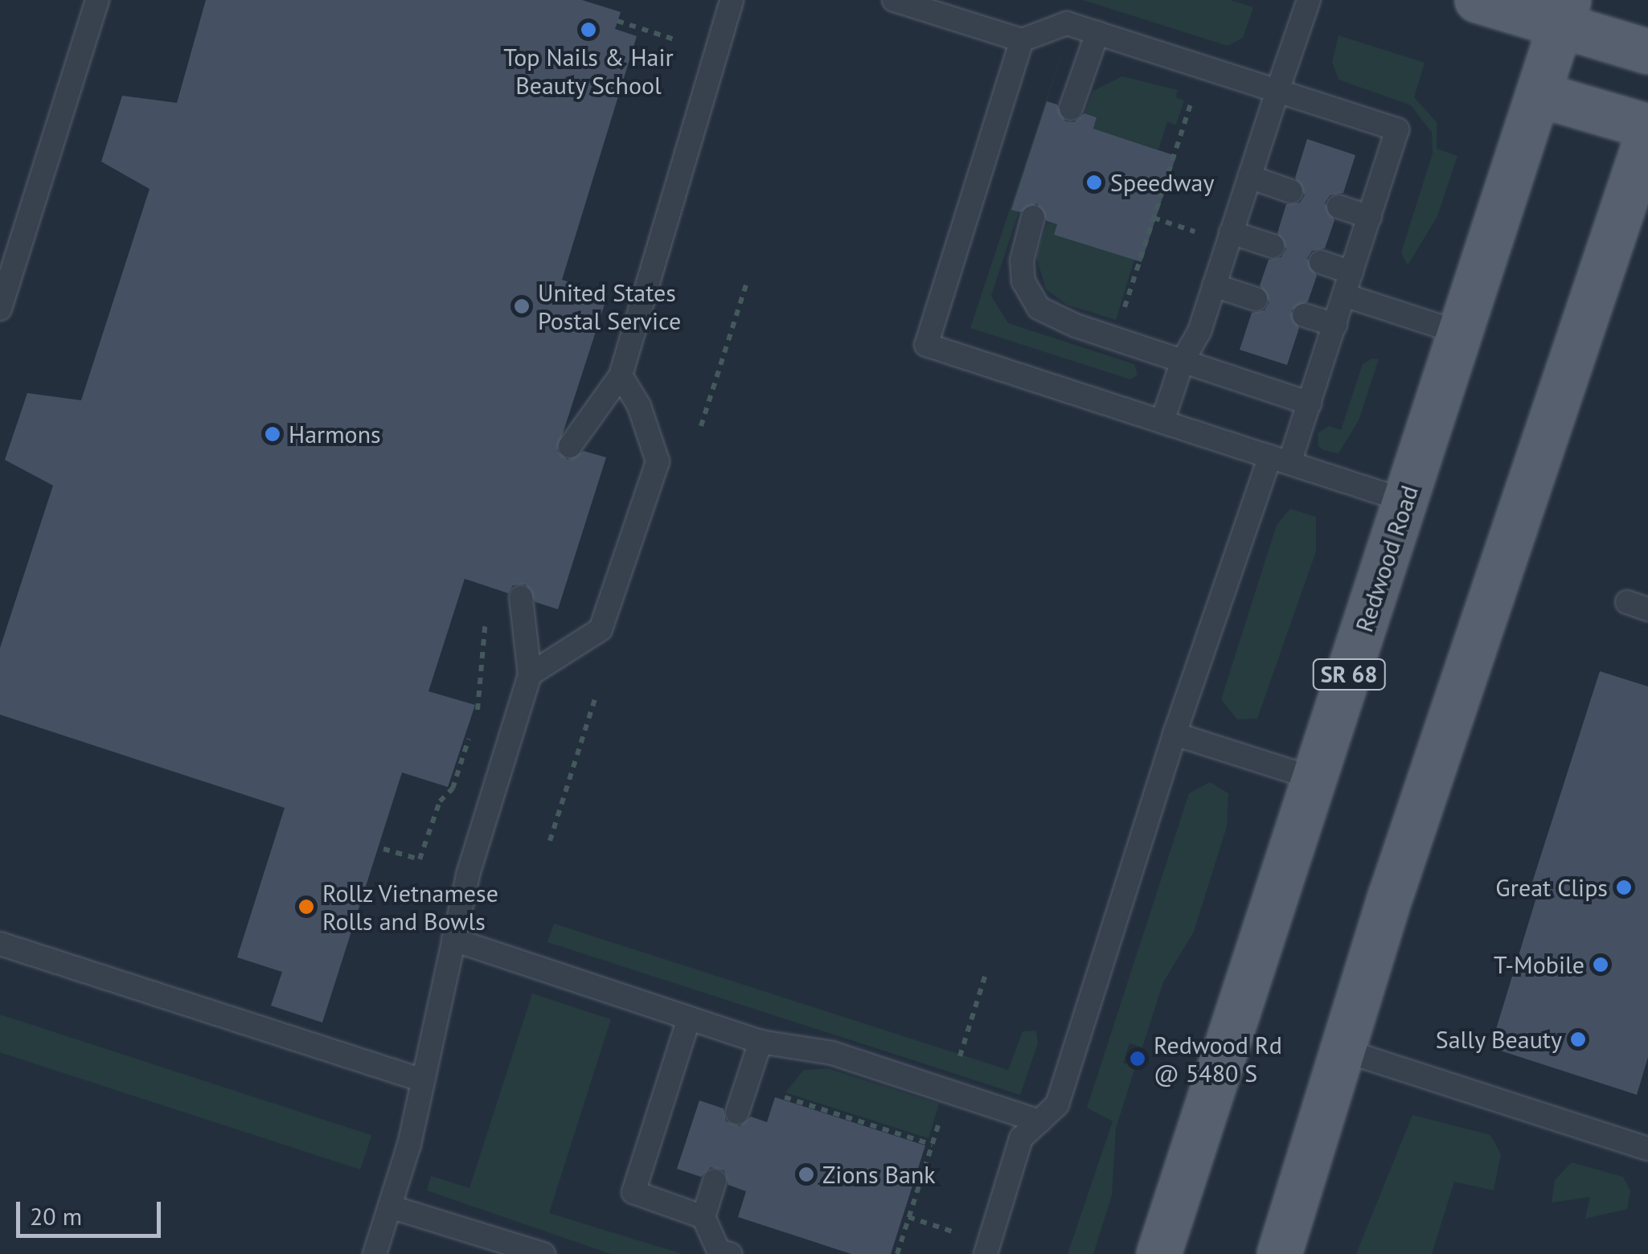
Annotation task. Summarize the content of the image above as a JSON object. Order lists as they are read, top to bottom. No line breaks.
{"streets":{"main road":["Redwood Road","SR 68"]},"places":["Top Nails & Hair Beauty School","Speedway","United States Postal Service","Harmons","Great Clips","Rollz Vietnamese Rolls and Bowls","T-Mobile","Sally Beauty","Redwood Rd @ 5480 S","Zions Bank"],"scale_bar":"20 m"}
